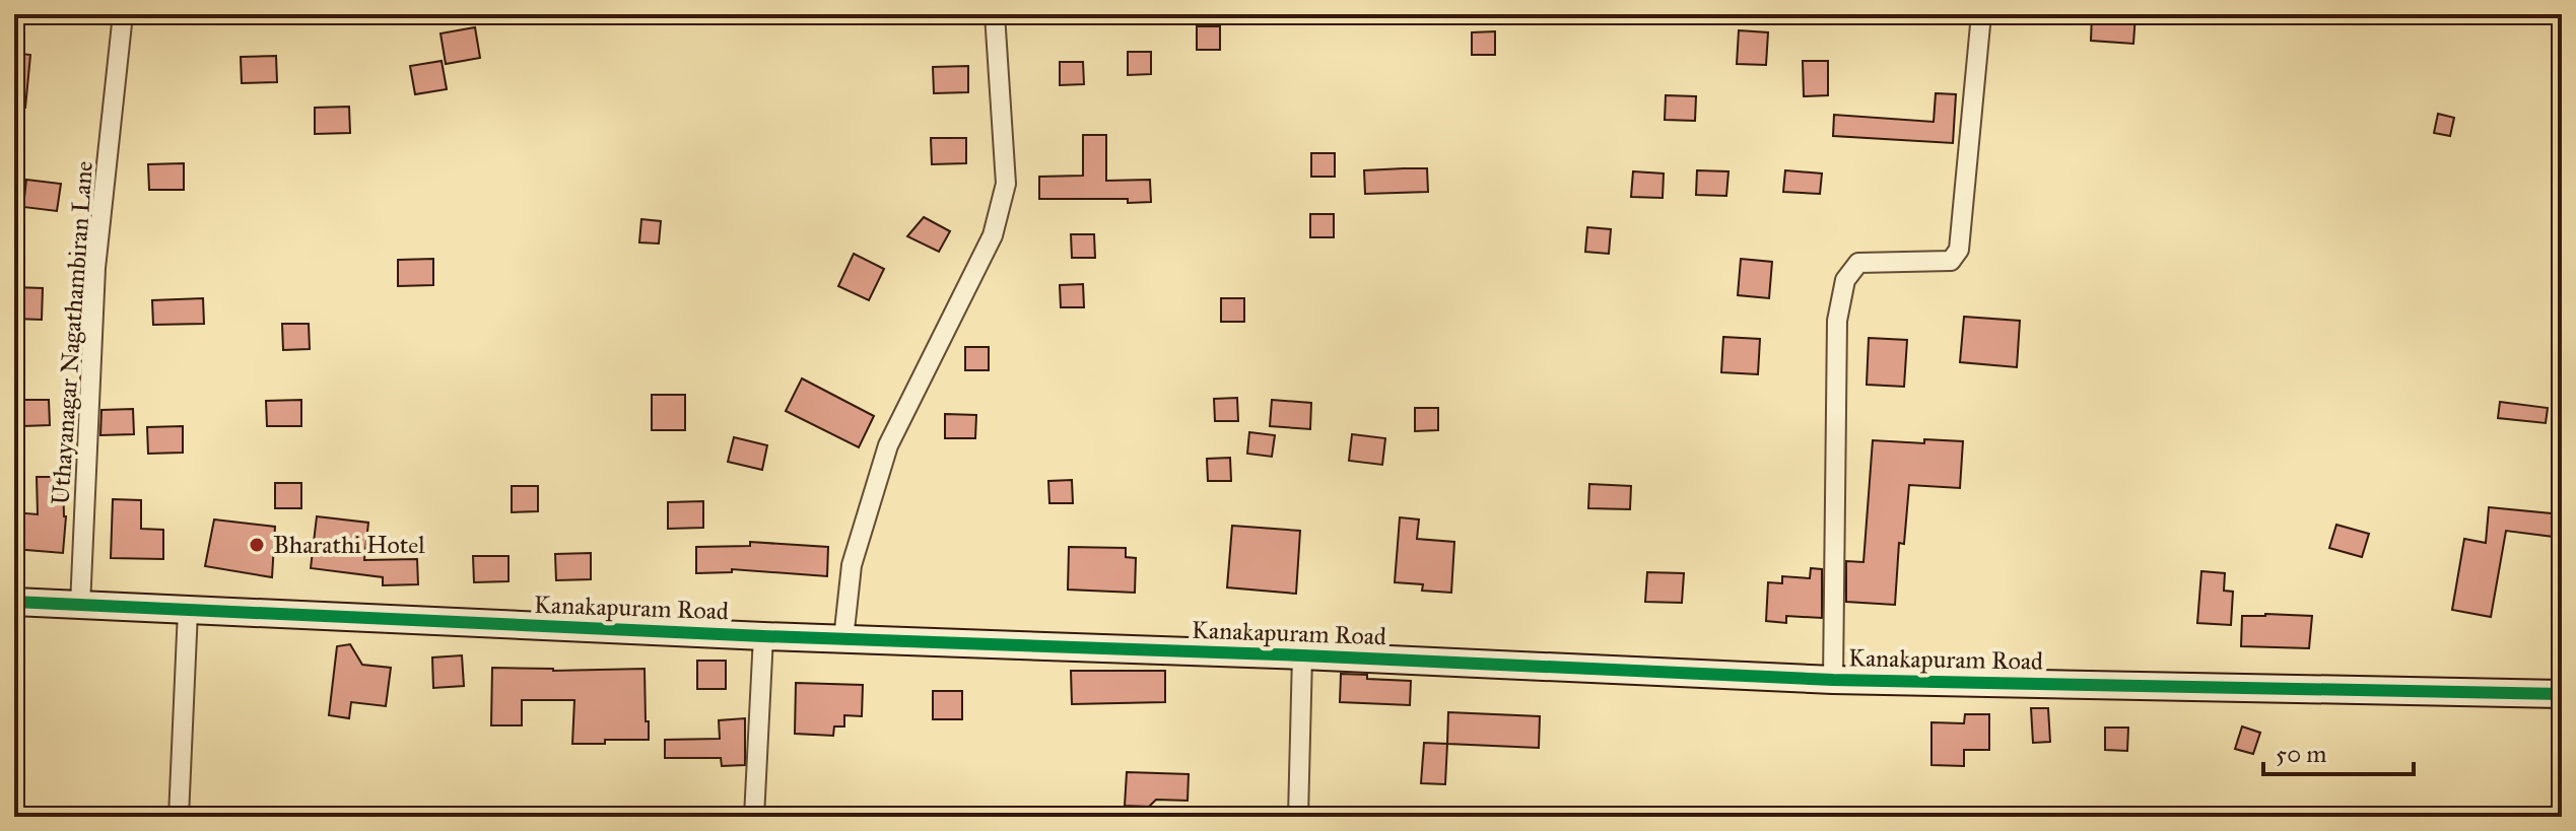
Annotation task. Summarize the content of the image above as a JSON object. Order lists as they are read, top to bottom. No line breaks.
{"streets":{"street":["Uthayanagar Nagathambiran Lane","Kanakapuram Road"]},"crossings":[["Uthayanagar Nagathambiran Lane","Kanakapuram Road"]],"places":["Bharathi Hotel"],"scale_bar":"50 m"}
